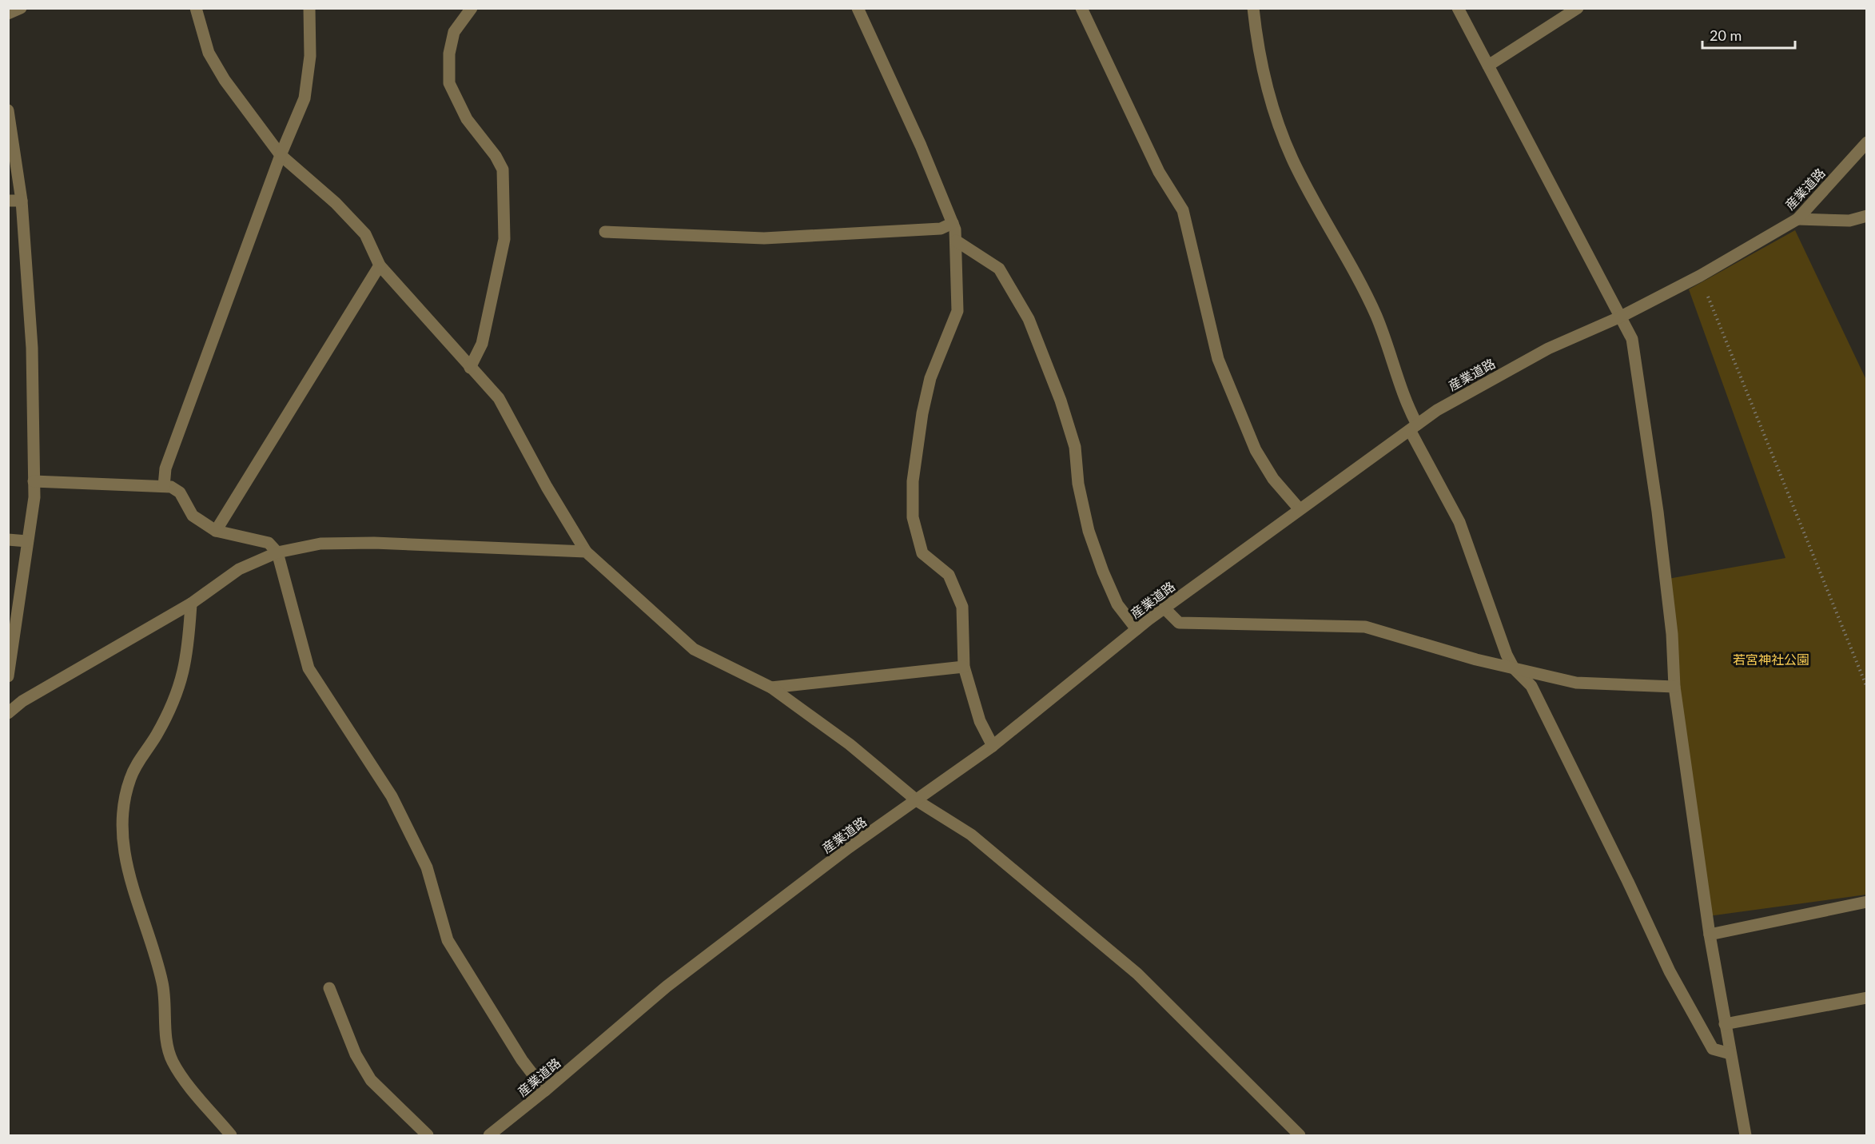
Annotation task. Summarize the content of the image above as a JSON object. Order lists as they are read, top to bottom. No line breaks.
{"streets":{"street":["産業道路"]},"parks":["若宮神社公園"],"scale_bar":"20 m"}
